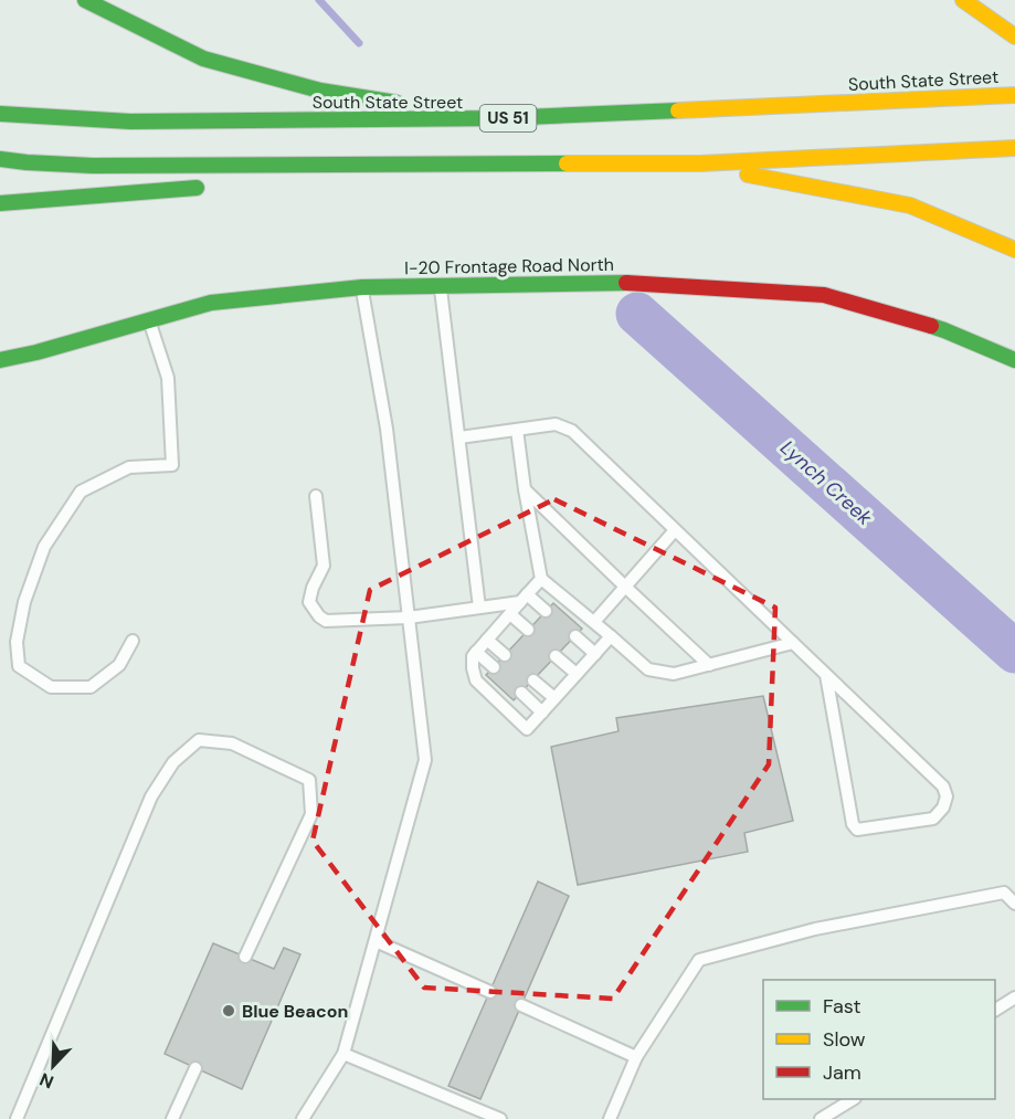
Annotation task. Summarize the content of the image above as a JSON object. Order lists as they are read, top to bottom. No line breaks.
{"streets":{"main road":["South State Street","US 51","I-20 Frontage Road North"]},"water":["Lynch Creek"],"places":["Blue Beacon"],"legend":["Fast","Slow","Jam"],"north":"bottom left"}
